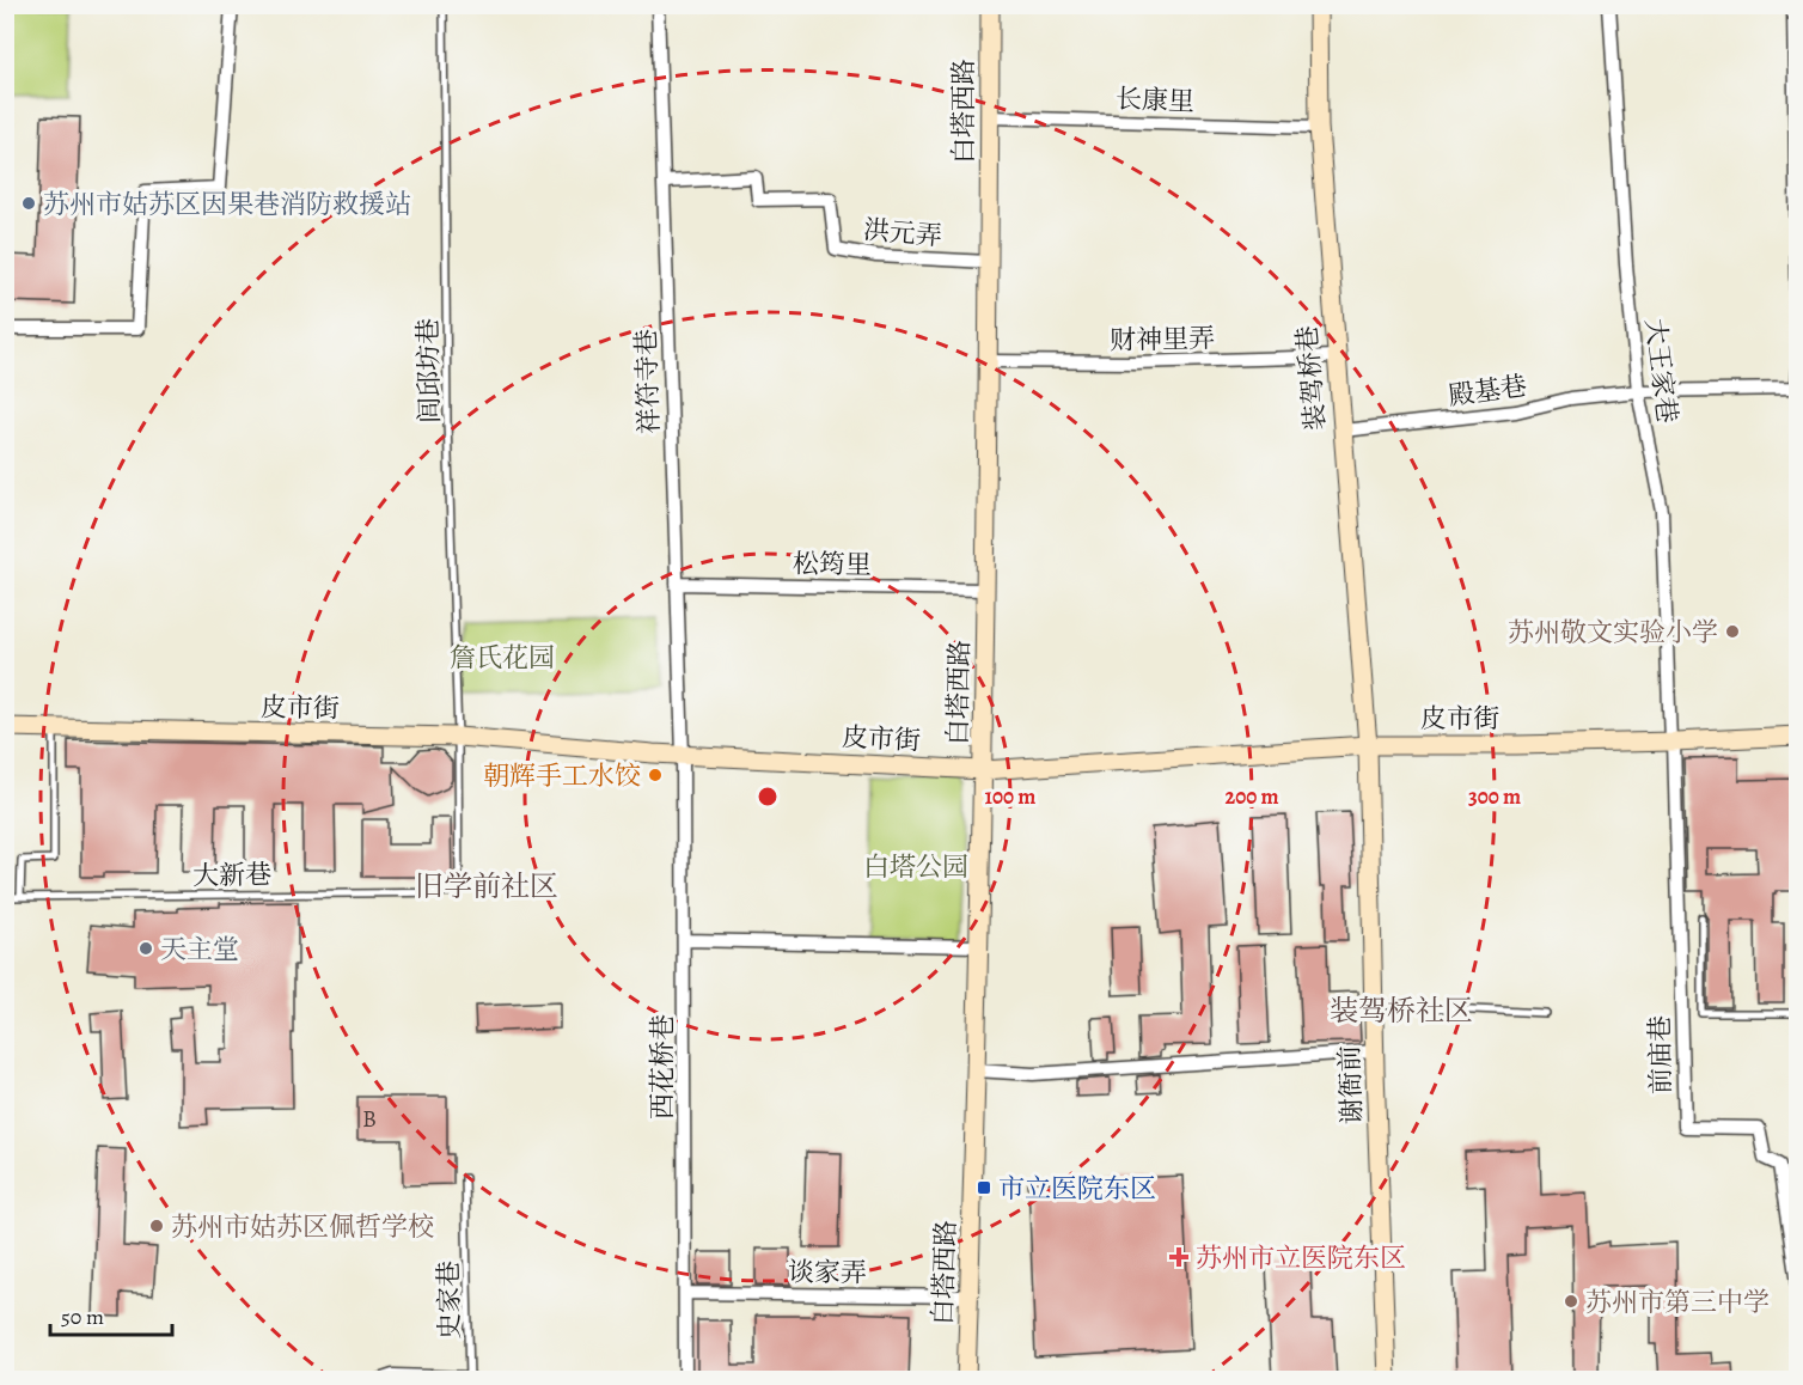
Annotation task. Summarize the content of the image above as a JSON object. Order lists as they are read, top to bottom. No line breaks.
{"streets":{"street":["长康里","白塔西路","洪元弄","财神里弄","大王家巷","装驾桥巷","祥符寺巷","殿基巷","松筠里","皮市街","前庙巷","西花桥巷","谢衙前","谈家弄"],"lane":["闾邱坊巷","大新巷","史家巷"]},"crossings":[["长康里","白塔西路"],["长康里","装驾桥巷"],["白塔西路","洪元弄"],["白塔西路","财神里弄"],["白塔西路","松筠里"],["白塔西路","皮市街"],["白塔西路","谈家弄"],["洪元弄","祥符寺巷"],["财神里弄","装驾桥巷"],["闾邱坊巷","皮市街"],["闾邱坊巷","大新巷"],["大王家巷","殿基巷"],["大王家巷","皮市街"],["大王家巷","前庙巷"],["装驾桥巷","殿基巷"],["装驾桥巷","皮市街"],["装驾桥巷","谢衙前"],["祥符寺巷","松筠里"],["祥符寺巷","皮市街"],["祥符寺巷","西花桥巷"],["皮市街","大新巷"],["皮市街","前庙巷"],["皮市街","西花桥巷"],["皮市街","谢衙前"],["西花桥巷","谈家弄"]],"districts":["旧学前社区","装驾桥社区"],"parks":["詹氏花园","白塔公园"],"places":{"other":["苏州市姑苏区因果巷消防救援站","苏州敬文实验小学","朝辉手工水饺","天主堂","苏州市姑苏区佩哲学校","苏州市第三中学"],"transit":["市立医院东区"],"health":["苏州市立医院东区"]},"house_numbers":["B"],"scale_bar":"50 m","rings":["100 m","200 m","300 m"]}
